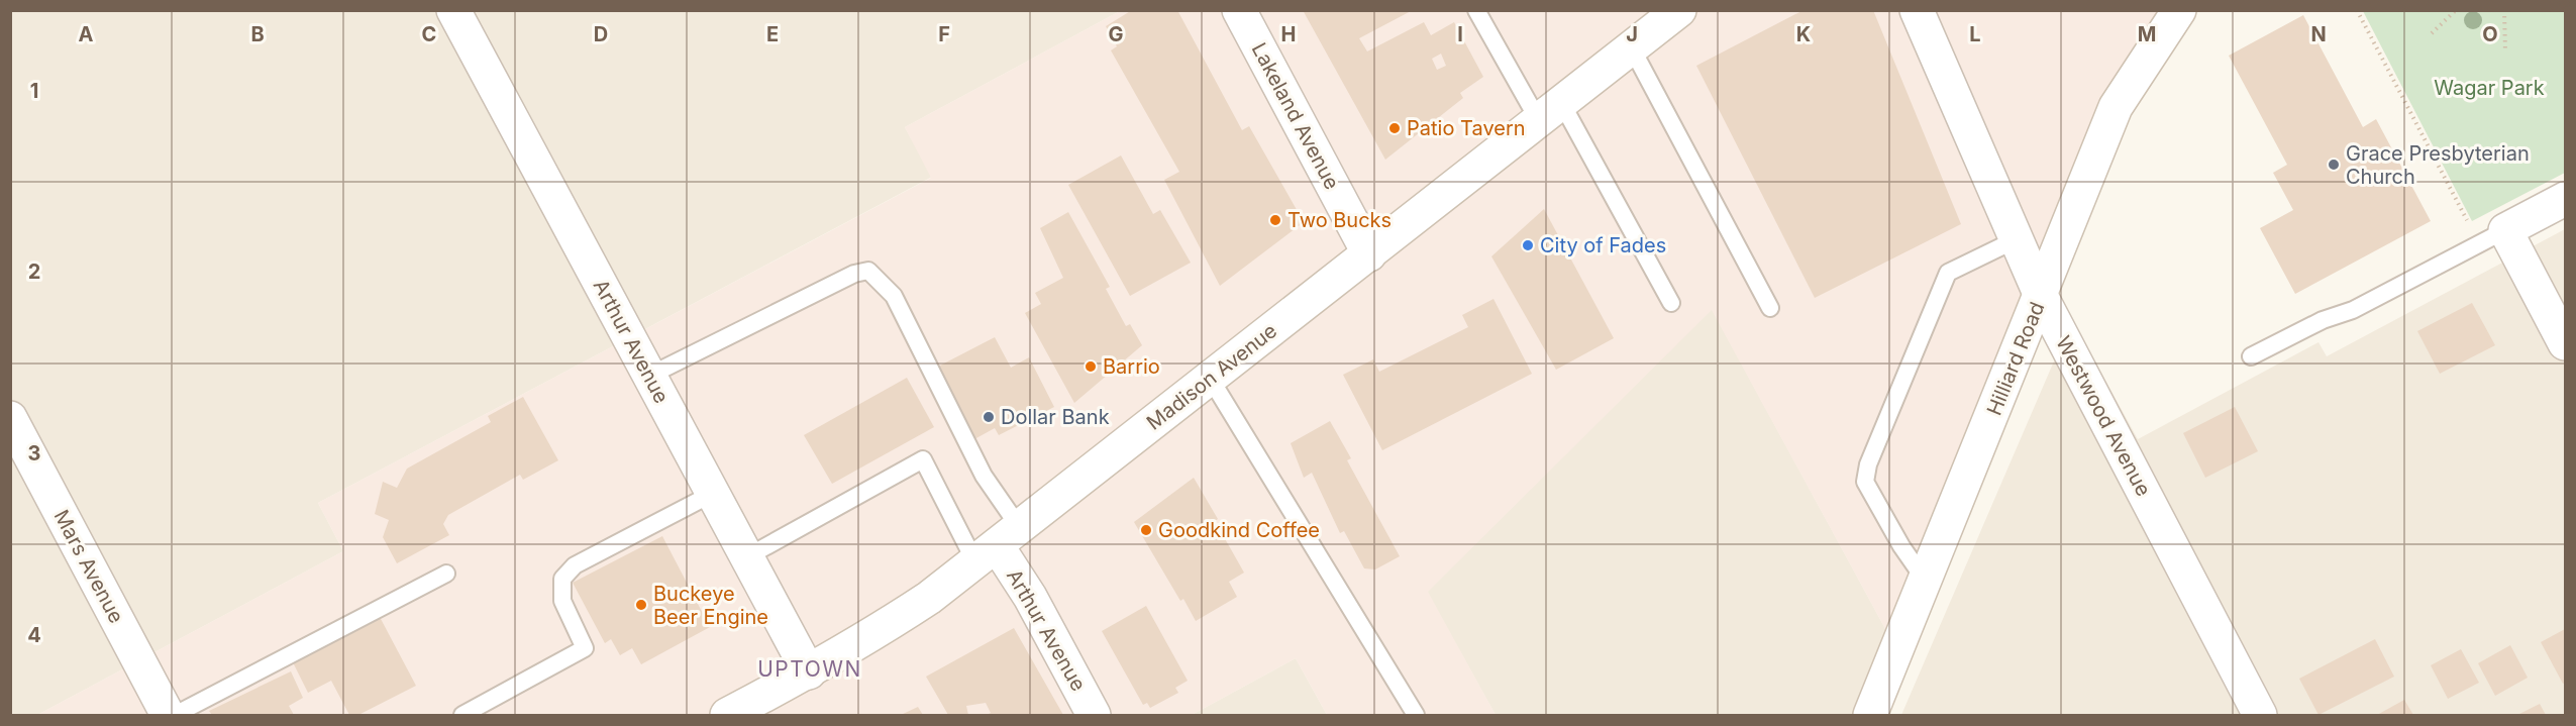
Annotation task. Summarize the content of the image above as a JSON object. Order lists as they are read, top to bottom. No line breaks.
{"streets":{"street":["Lakeland Avenue","Arthur Avenue","Hilliard Road","Madison Avenue","Westwood Avenue","Mars Avenue"]},"crossings":[["Lakeland Avenue","Madison Avenue"],["Arthur Avenue","Madison Avenue"],["Hilliard Road","Westwood Avenue"]],"districts":["UPTOWN"],"parks":["Wagar Park"],"places":["Patio Tavern","Grace Presbyterian Church","Two Bucks","City of Fades","Barrio","Dollar Bank","Goodkind Coffee","Buckeye Beer Engine"],"grid":{"columns":["A","B","C","D","E","F","G","H","I","J","K","L","M","N","O"],"rows":["1","2","3","4"]}}
